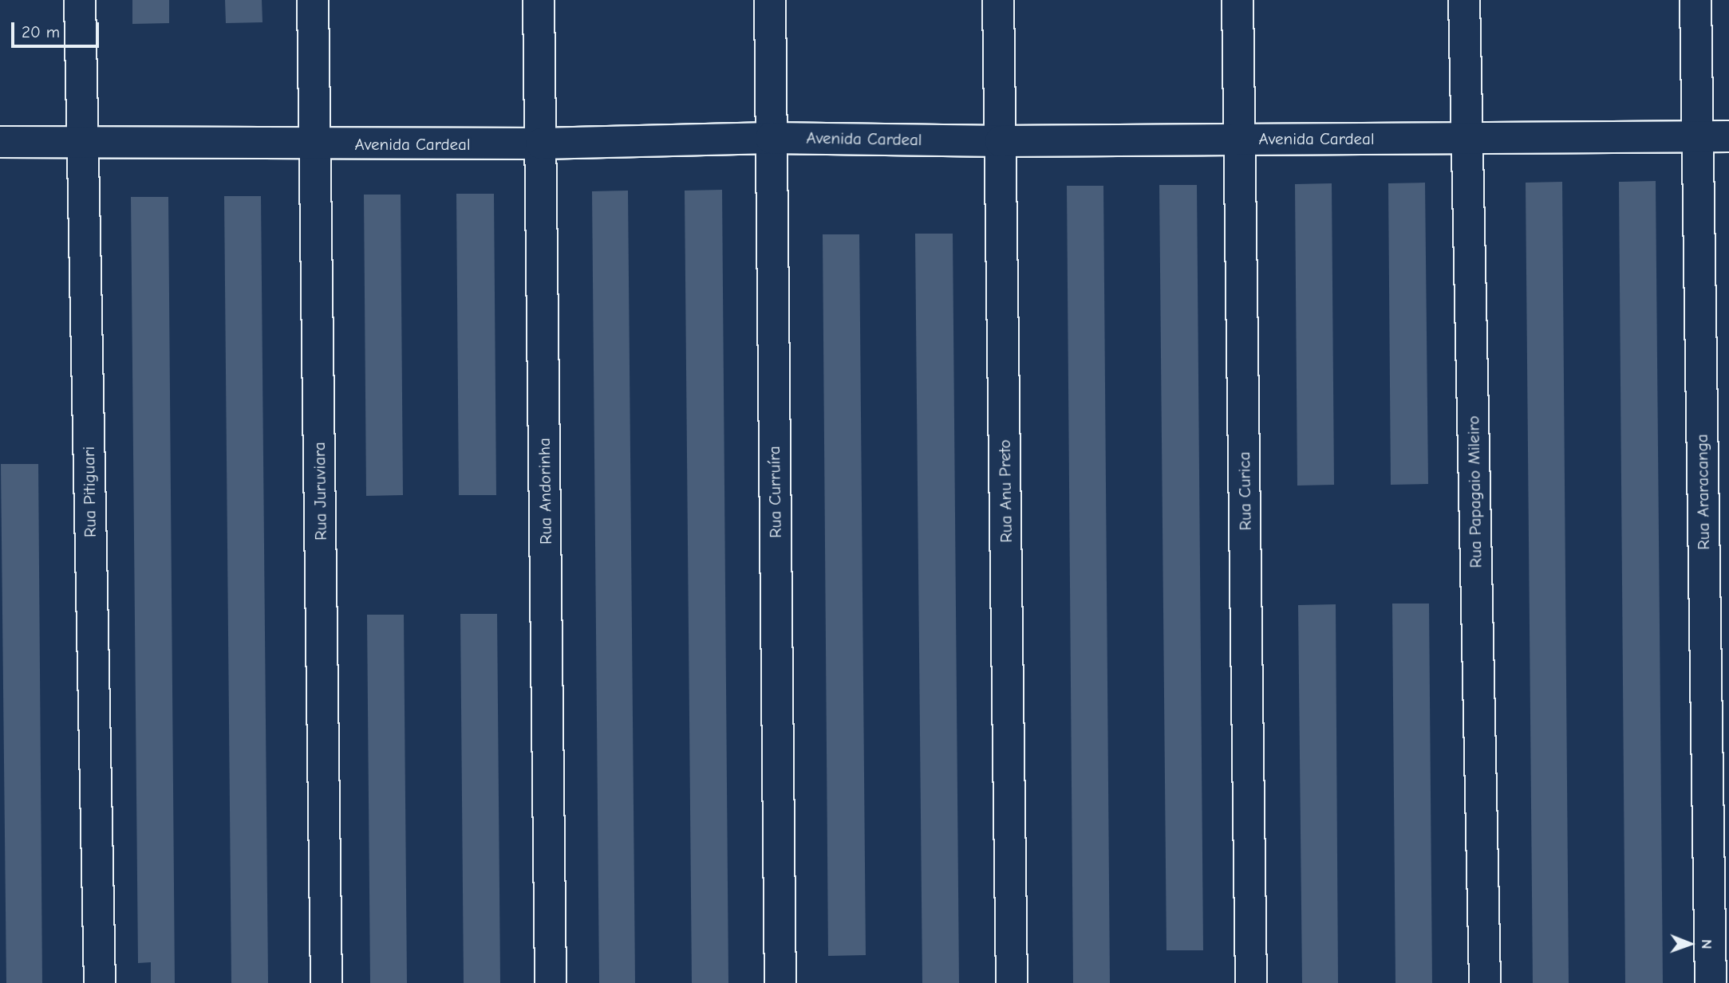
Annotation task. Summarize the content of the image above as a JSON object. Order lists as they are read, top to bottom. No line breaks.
{"streets":{"street":["Avenida Cardeal","Rua Juruviara","Rua Andorinha","Rua Anu Preto","Rua Curica","Rua Pitiguari","Rua Curruíra","Rua Papagaio Mileiro","Rua Araracanga"]},"crossings":[["Avenida Cardeal","Rua Juruviara"],["Avenida Cardeal","Rua Andorinha"],["Avenida Cardeal","Rua Anu Preto"],["Avenida Cardeal","Rua Curica"],["Avenida Cardeal","Rua Pitiguari"],["Avenida Cardeal","Rua Curruíra"],["Avenida Cardeal","Rua Papagaio Mileiro"],["Avenida Cardeal","Rua Araracanga"]],"scale_bar":"20 m","north":"right"}
